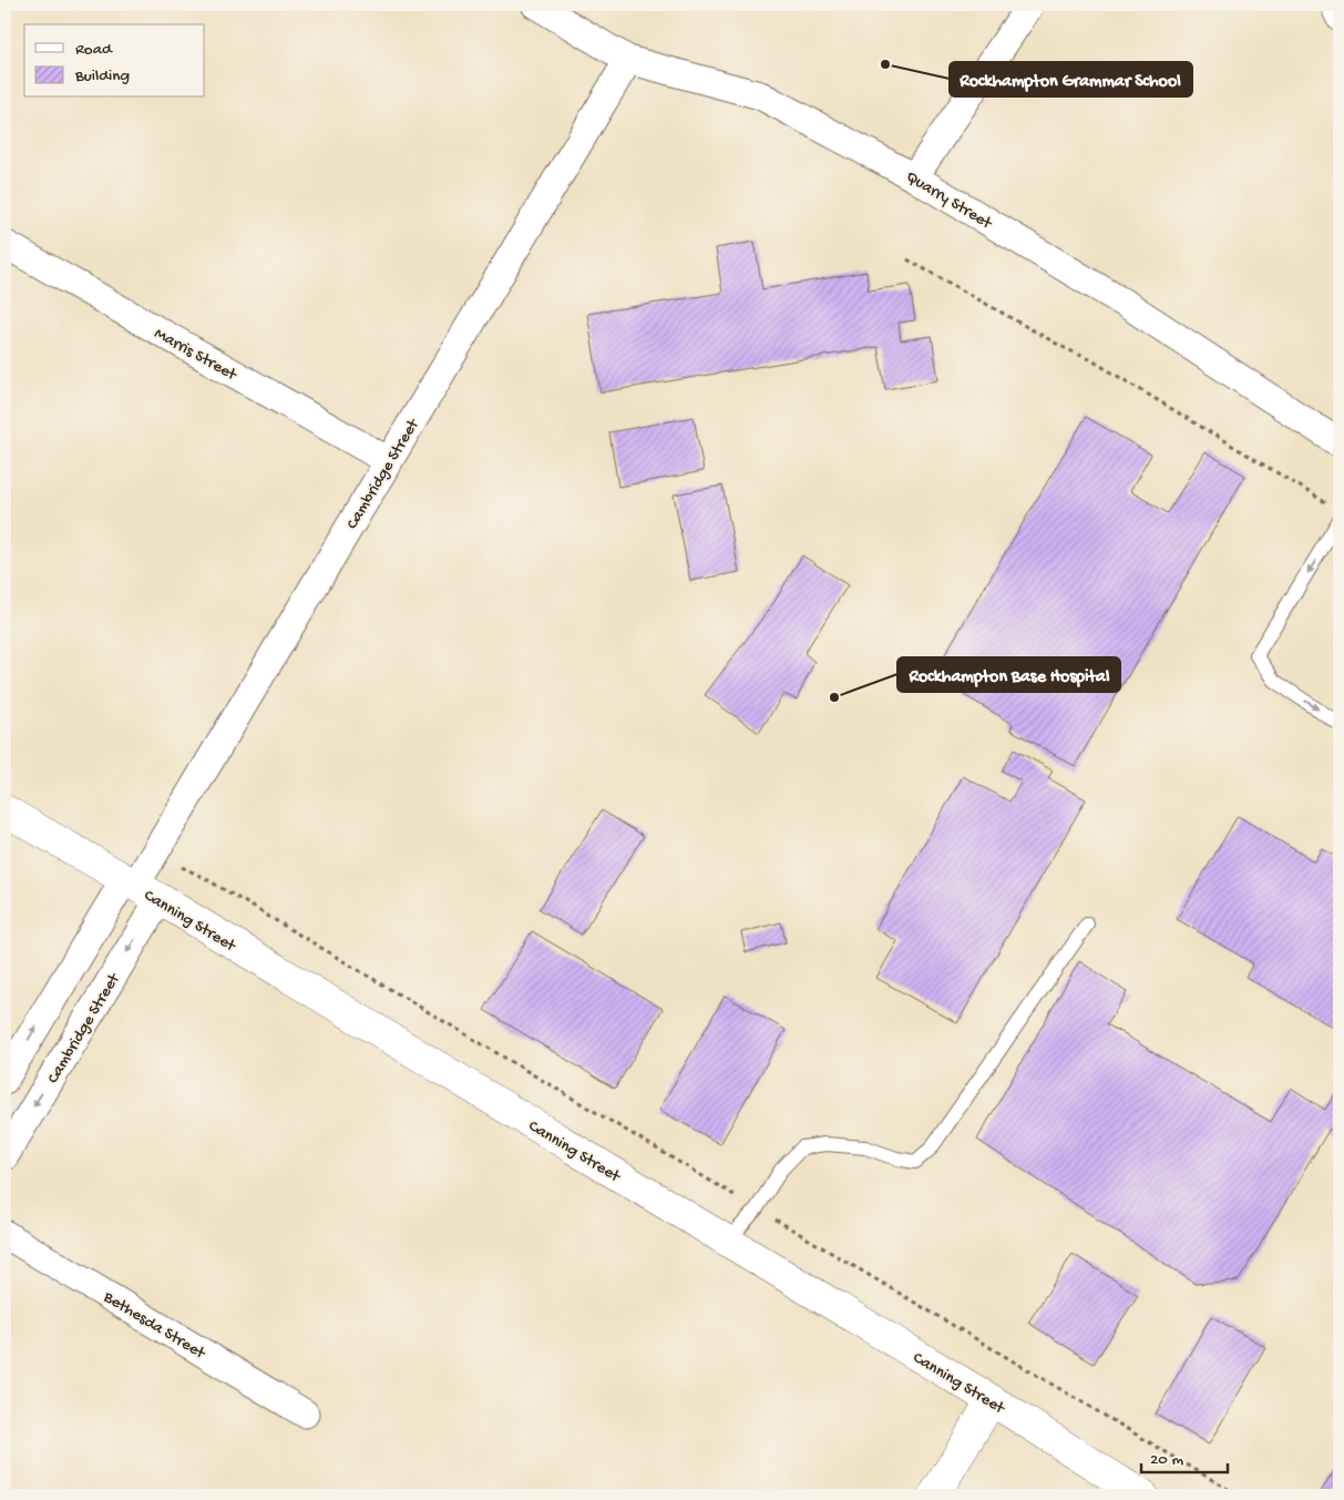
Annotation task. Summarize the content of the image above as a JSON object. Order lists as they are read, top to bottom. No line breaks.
{"streets":{"street":["Quarry Street","Marris Street","Cambridge Street","Canning Street","Bethesda Street"]},"crossings":[["Quarry Street","Cambridge Street"],["Marris Street","Cambridge Street"],["Cambridge Street","Canning Street"]],"places":["Rockhampton Grammar School","Rockhampton Base Hospital"],"legend":["Road","Building"],"scale_bar":"20 m"}
